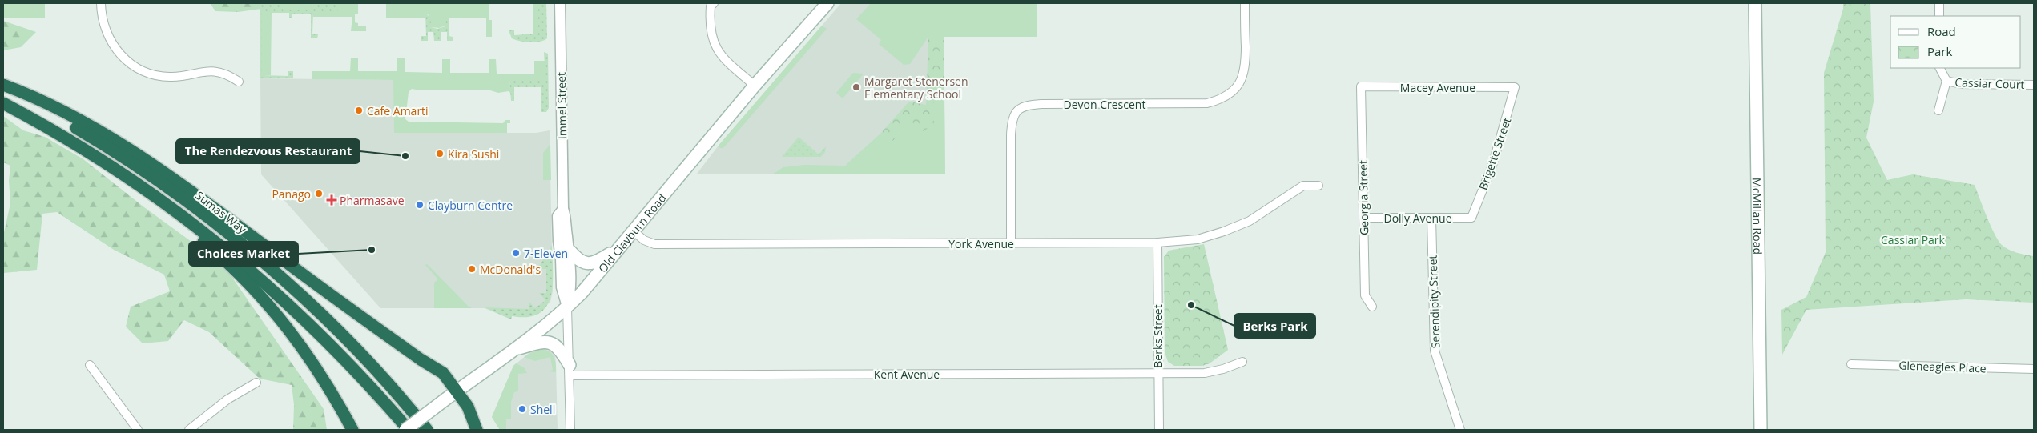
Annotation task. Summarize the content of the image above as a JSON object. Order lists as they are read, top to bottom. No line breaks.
{"streets":{"highway":["Sumas Way"],"main road":["McMillan Road","Old Clayburn Road"],"street":["Cassiar Court","Macey Avenue","Devon Crescent","Immel Street","Brigette Street","Georgia Street","Dolly Avenue","York Avenue","Serendipity Street","Berks Street","Gleneagles Place","Kent Avenue"]},"crossings":[["Macey Avenue","Brigette Street"],["Macey Avenue","Georgia Street"],["Devon Crescent","York Avenue"],["Immel Street","Old Clayburn Road"],["Immel Street","Kent Avenue"],["Brigette Street","Dolly Avenue"],["Georgia Street","Dolly Avenue"],["Dolly Avenue","Serendipity Street"],["Old Clayburn Road","York Avenue"],["York Avenue","Berks Street"],["Berks Street","Kent Avenue"]],"parks":["Cassiar Park"],"places":{"other":["Margaret Stenersen Elementary School","Cafe Amarti","Kira Sushi","The Rendezvous Restaurant","Panago","Clayburn Centre","Choices Market","7-Eleven","McDonald's","Berks Park","Shell"],"health":["Pharmasave"]},"legend":["Road","Park"]}
